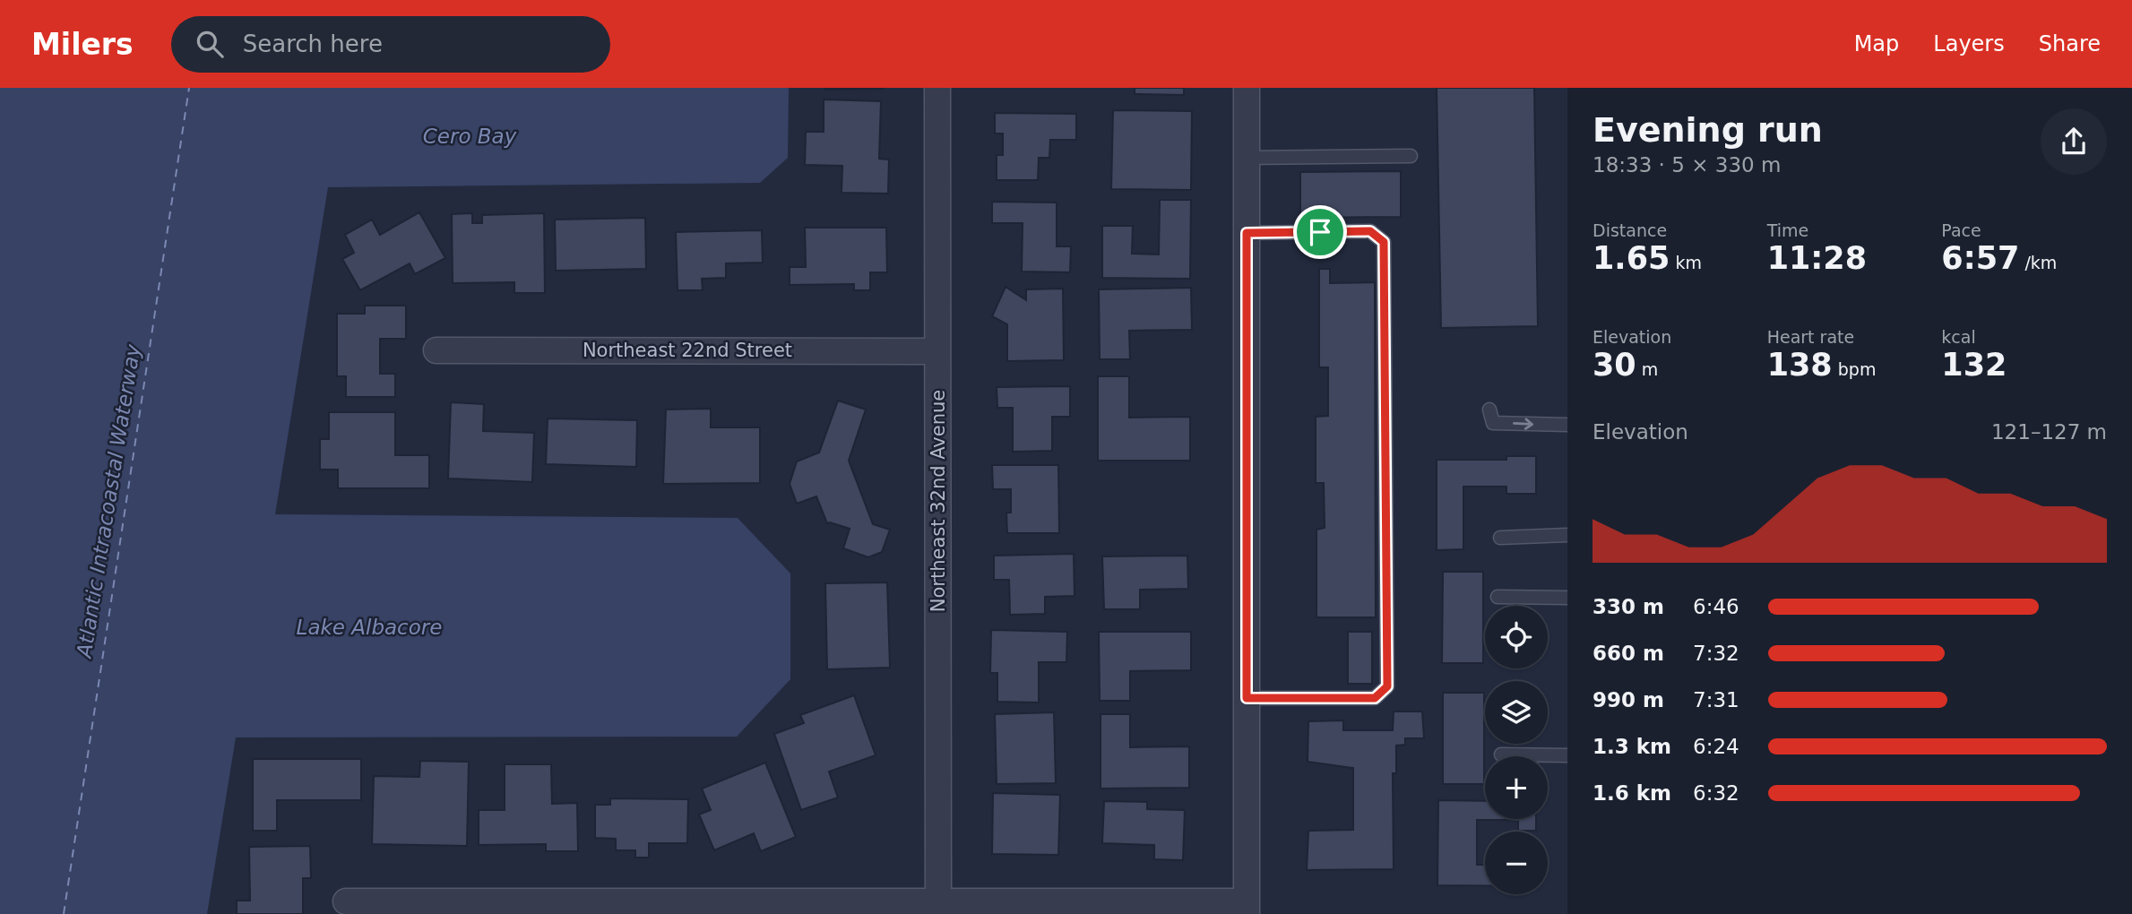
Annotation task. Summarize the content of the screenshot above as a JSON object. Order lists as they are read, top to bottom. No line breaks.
{"streets":{"street":["Northeast 22nd Street","Northeast 32nd Avenue"]},"crossings":[["Northeast 22nd Street","Northeast 32nd Avenue"]],"water":["Cero Bay","Atlantic Intracoastal Waterway","Lake Albacore"],"page":{"header":"Milers","search":"Search here","nav":["Map","Layers","Share"],"heading":["Evening run","18:33 · 5 × 330 m"],"stats":[["Distance","1.65 km"],["Time","11:28"],["Pace","6:57 /km"],["Elevation","30 m"],["Heart rate","138 bpm"],["kcal","132"]],"chart":["Elevation","121–127 m"],"list":[{"name":"330 m","note":"6:46"},{"name":"660 m","note":"7:32"},{"name":"990 m","note":"7:31"},{"name":"1.3 km","note":"6:24"},{"name":"1.6 km","note":"6:32"}],"map_buttons":["+","−"]}}
